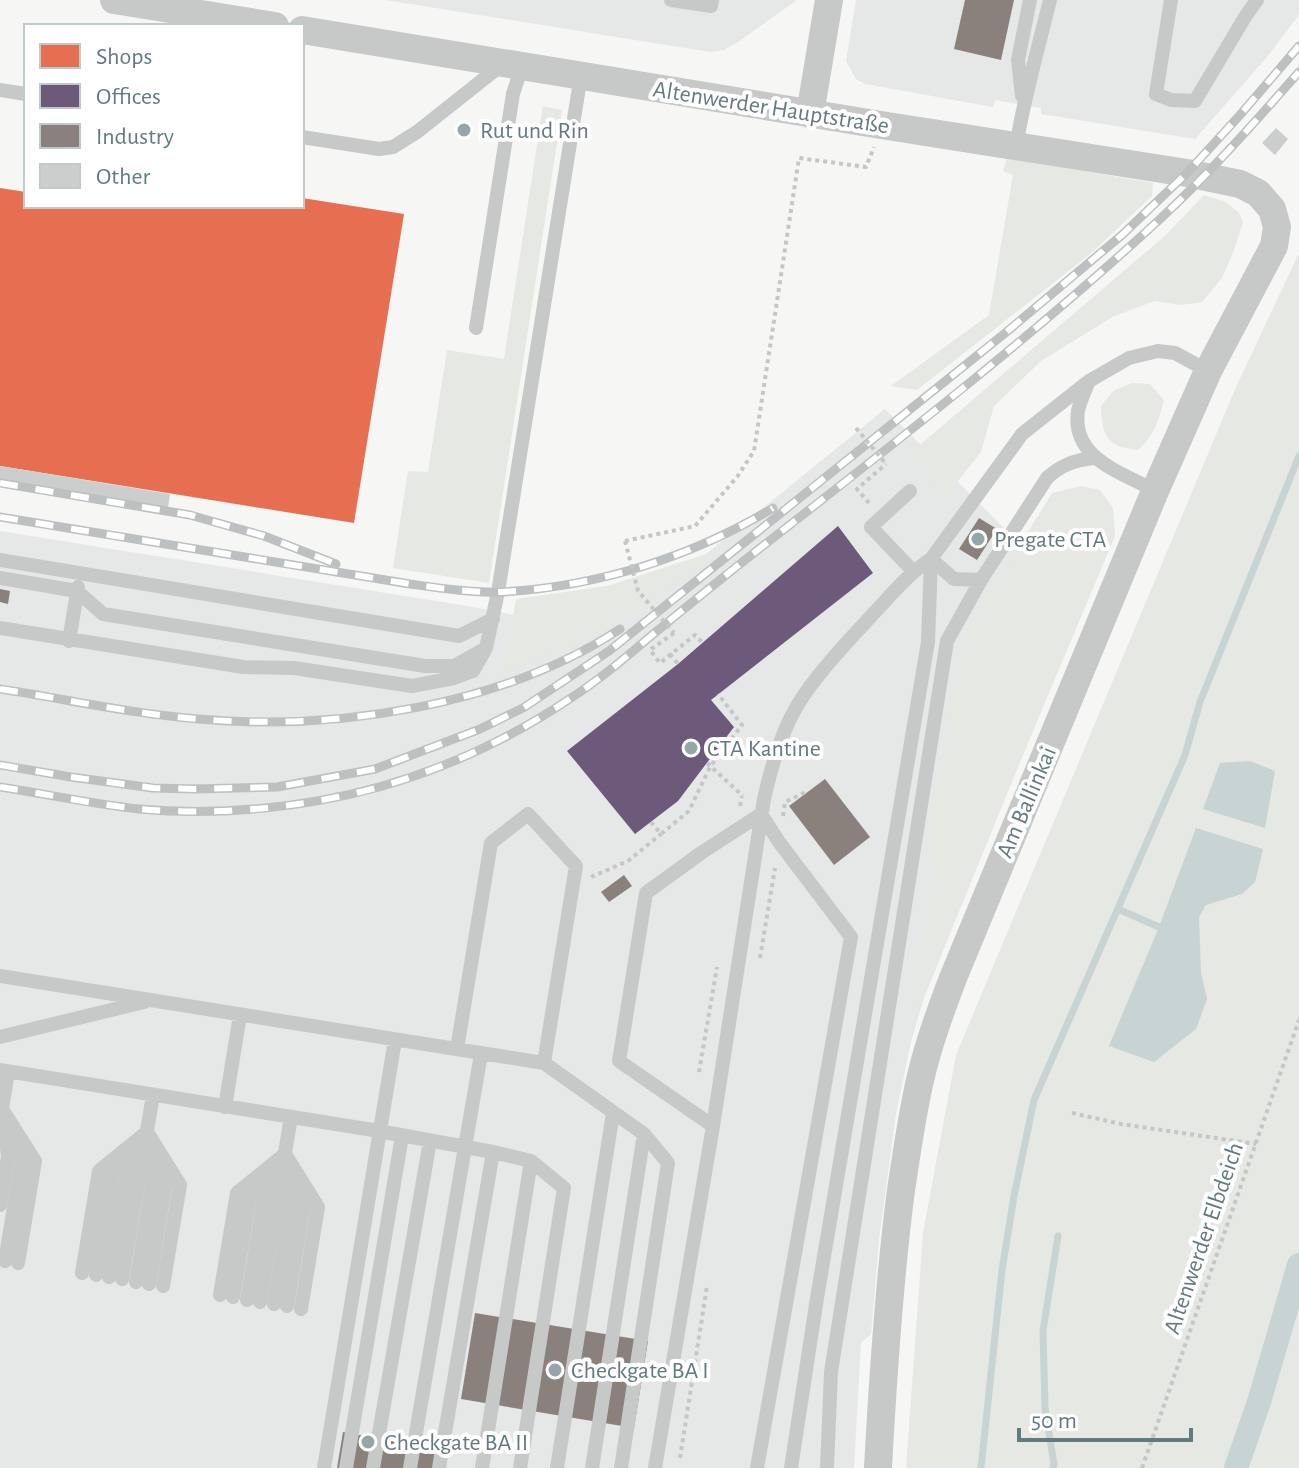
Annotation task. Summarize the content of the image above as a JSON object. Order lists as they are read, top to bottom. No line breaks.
{"streets":{"street":["Altenwerder Hauptstraße","Am Ballinkai"],"path":["Altenwerder Elbdeich"]},"crossings":[["Altenwerder Hauptstraße","Am Ballinkai"]],"places":["Rut und Rin","Pregate CTA","CTA Kantine","Checkgate BA I","Checkgate BA II"],"legend":["Shops","Offices","Industry","Other"],"scale_bar":"50 m"}
